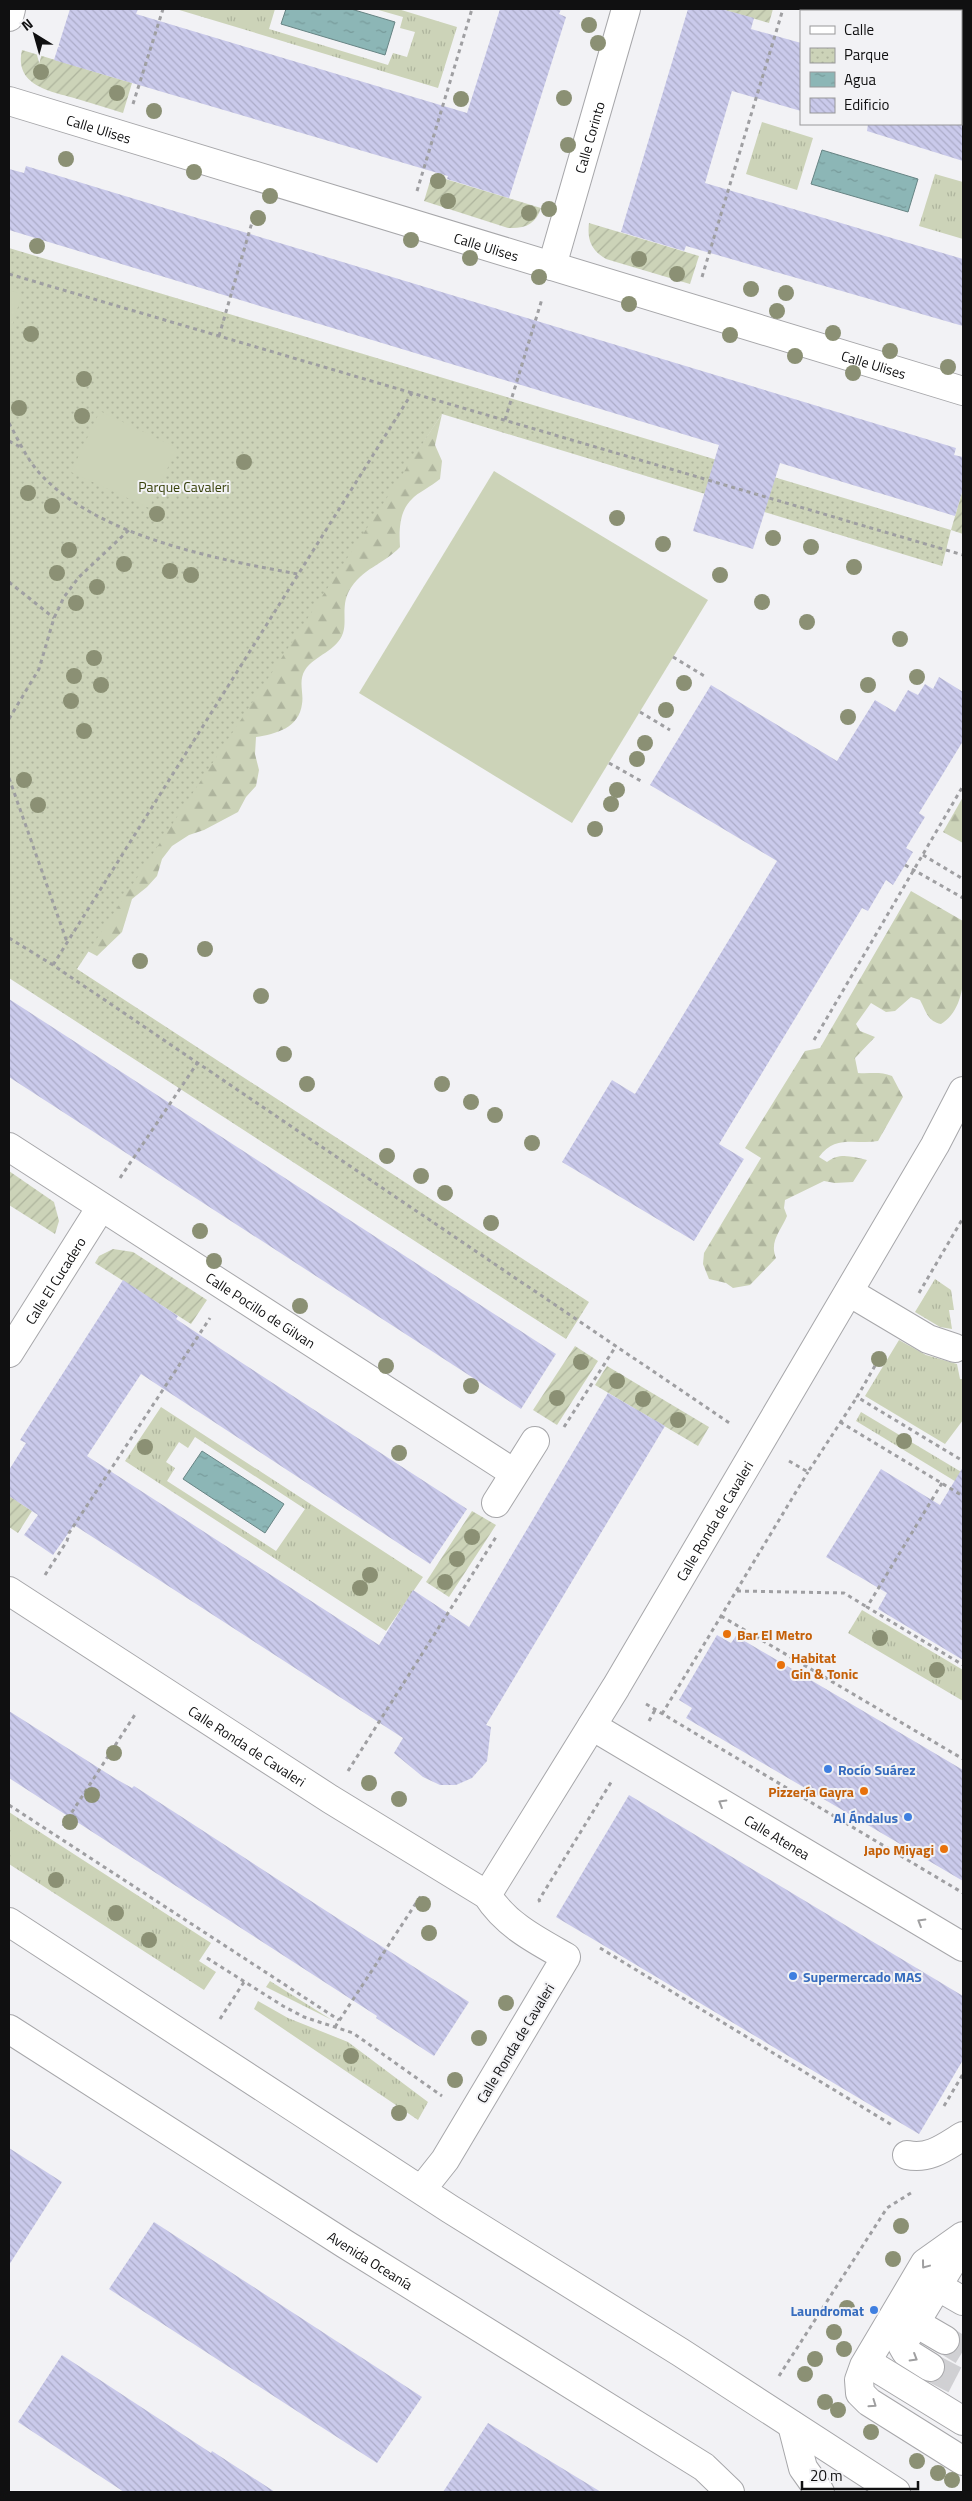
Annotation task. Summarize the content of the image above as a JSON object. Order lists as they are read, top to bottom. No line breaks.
{"streets":{"street":["Calle Ulises","Calle Corinto","Calle El Cucadero","Calle Pocillo de Gilvan","Calle Ronda de Cavaleri","Calle Atenea","Avenida Oceanía"]},"crossings":[["Calle Ulises","Calle Corinto"],["Calle El Cucadero","Calle Pocillo de Gilvan"],["Calle Ronda de Cavaleri","Calle Atenea"]],"one_way":["Calle Atenea"],"parks":["Parque Cavaleri"],"places":["Bar El Metro","Habitat Gin & Tonic","Rocío Suárez","Pizzería Gayra","Al Ándalus","Japo Miyagi","Supermercado MAS","Laundromat"],"legend":["Calle","Parque","Agua","Edificio"],"scale_bar":"20 m","north":"top left"}
